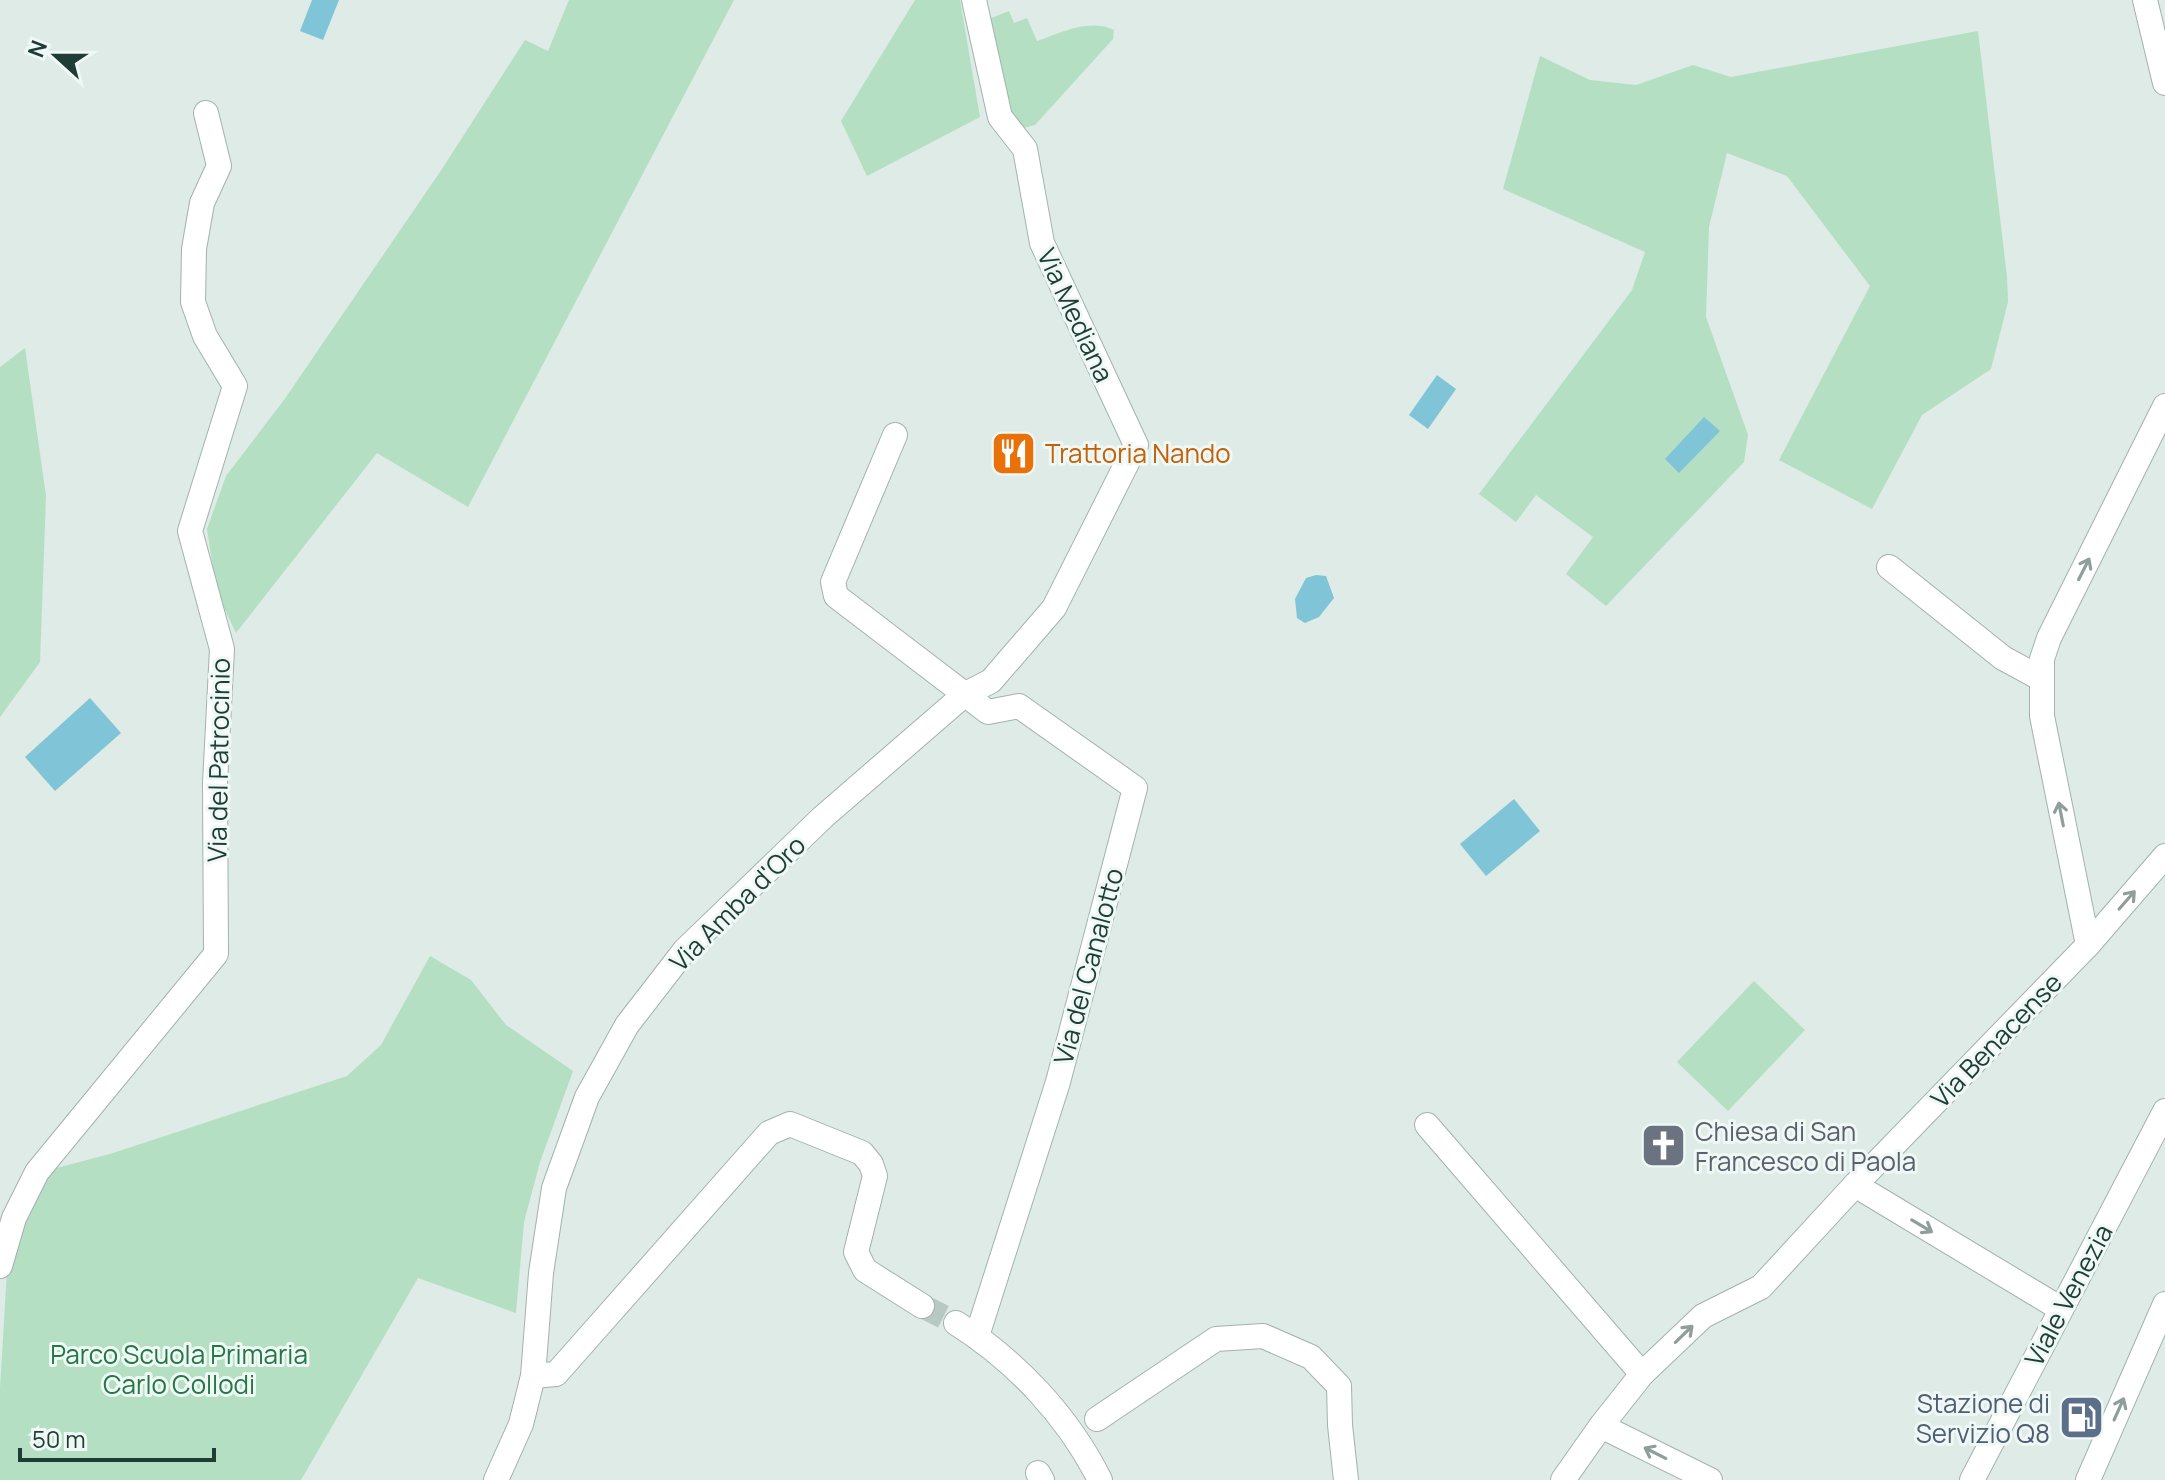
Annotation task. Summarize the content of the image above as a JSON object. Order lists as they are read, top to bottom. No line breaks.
{"streets":{"street":["Via Mediana","Via del Patrocinio","Via Amba d'Oro","Via del Canalotto","Via Benacense","Viale Venezia"]},"crossings":[["Via Mediana","Via Amba d'Oro"],["Via Amba d'Oro","Via del Canalotto"]],"one_way":["Via Benacense"],"parks":["Parco Scuola Primaria Carlo Collodi"],"places":{"restaurant":["Trattoria Nando"],"church":["Chiesa di San Francesco di Paola"],"fuel station":["Stazione di Servizio Q8"]},"scale_bar":"50 m","north":"left"}
